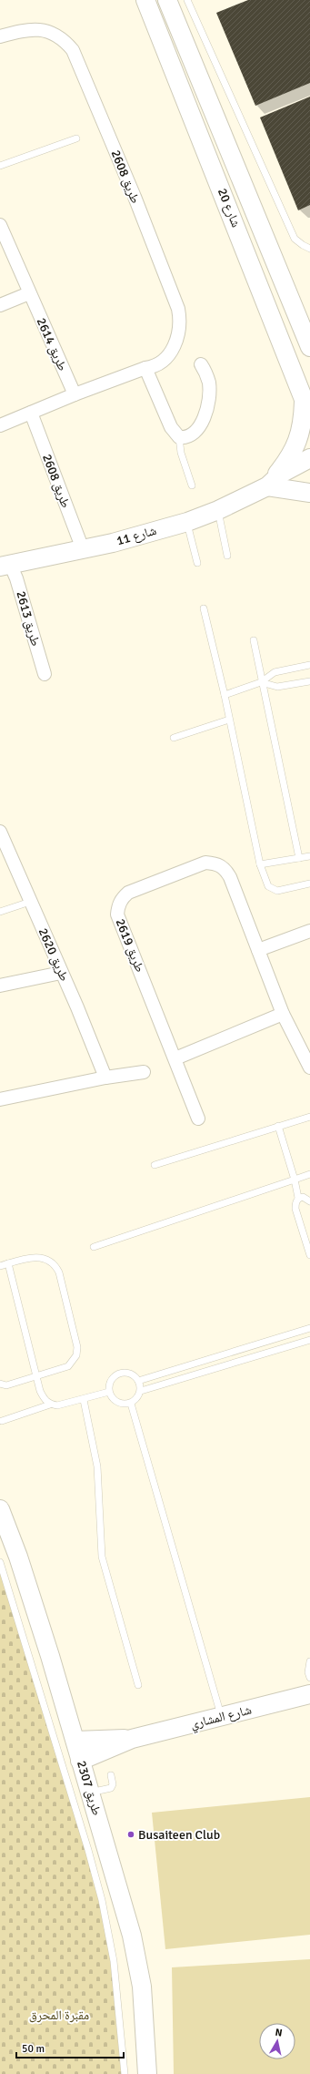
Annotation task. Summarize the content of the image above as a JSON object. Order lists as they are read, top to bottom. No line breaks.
{"streets":{"main road":["شارع 20","شارع 11","شارع المشاري","طريق 2307"],"street":["طريق 2608","طريق 2614","طريق 2613","طريق 2619","طريق 2620"]},"crossings":[["طريق 2608","طريق 2614"],["طريق 2608","شارع 11"],["شارع 11","طريق 2613"],["شارع المشاري","طريق 2307"]],"parks":["مقبرة المحرق"],"places":["Busaiteen Club"],"scale_bar":"50 m","north":"top"}
